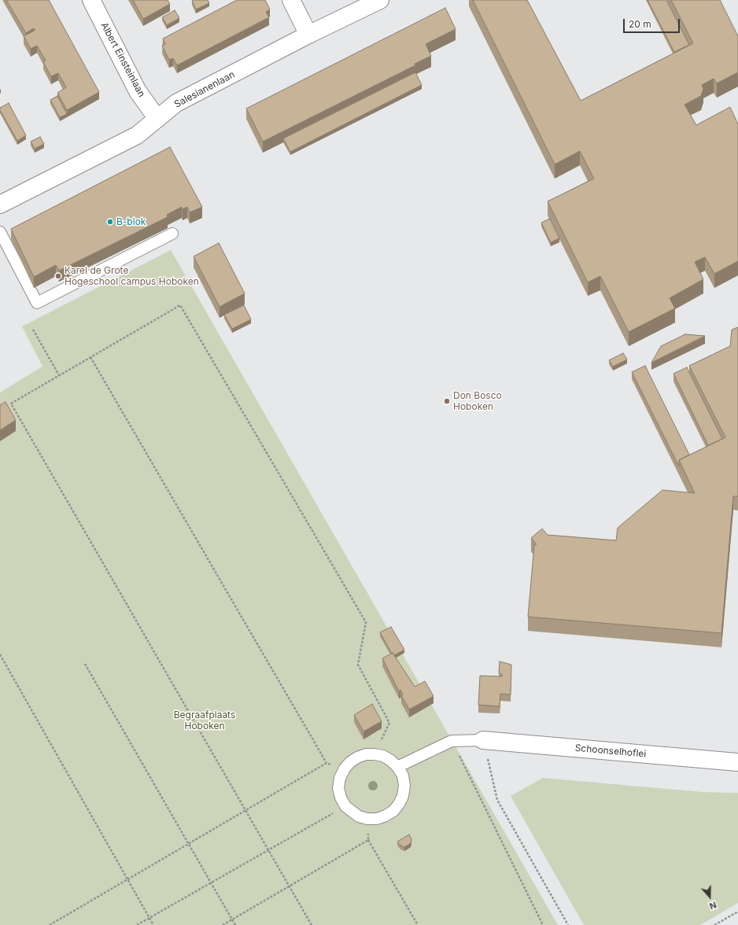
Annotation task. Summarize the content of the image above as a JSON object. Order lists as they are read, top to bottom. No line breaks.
{"streets":{"street":["Albert Einsteinlaan","Salesianenlaan","Schoonselhoflei"]},"crossings":[["Albert Einsteinlaan","Salesianenlaan"]],"parks":["Begraafplaats Hoboken"],"places":["B-blok","Karel de Grote Hogeschool campus Hoboken","Don Bosco Hoboken"],"scale_bar":"20 m","north":"bottom"}
